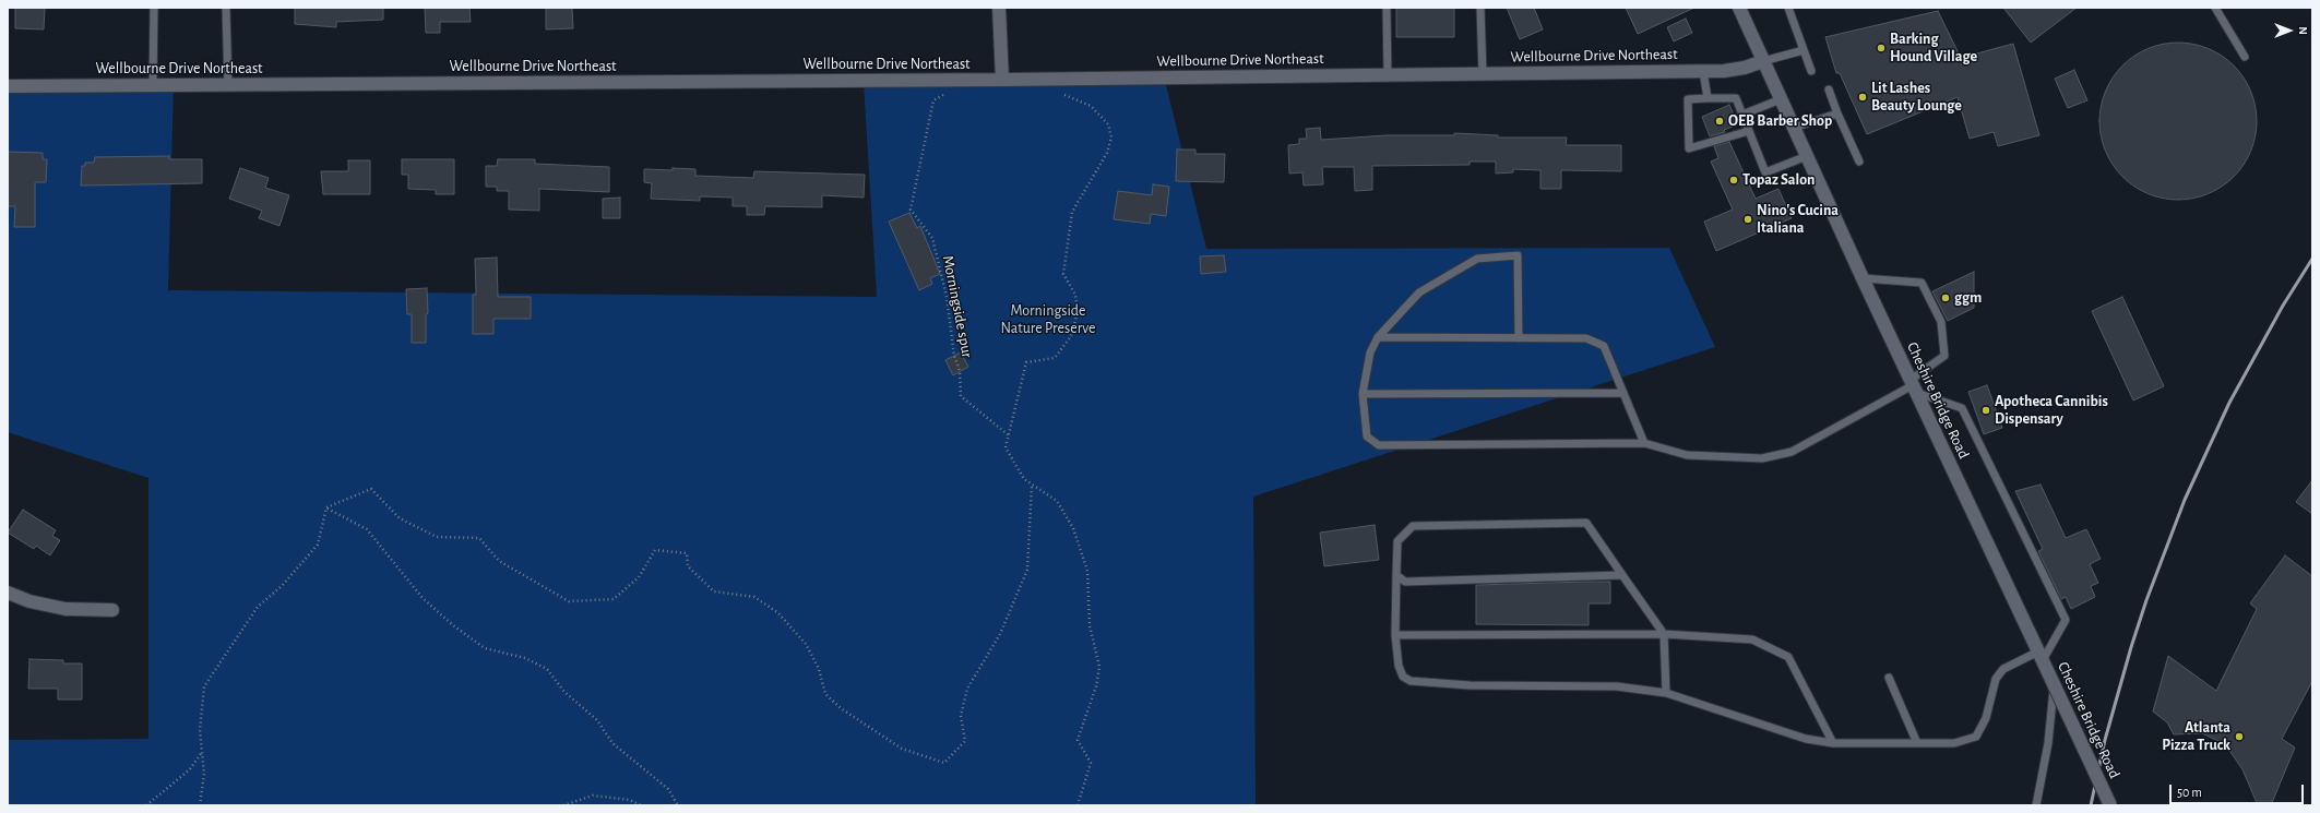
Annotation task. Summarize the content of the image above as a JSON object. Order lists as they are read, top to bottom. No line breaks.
{"streets":{"street":["Wellbourne Drive Northeast","Cheshire Bridge Road"],"path":["Morningside spur"]},"crossings":[["Wellbourne Drive Northeast","Cheshire Bridge Road"]],"parks":["Morningside Nature Preserve"],"places":["Barking Hound Village","Lit Lashes Beauty Lounge","OEB Barber Shop","Topaz Salon","Nino's Cucina Italiana","ggm","Apotheca Cannibis Dispensary","Atlanta Pizza Truck"],"scale_bar":"50 m","north":"right"}
